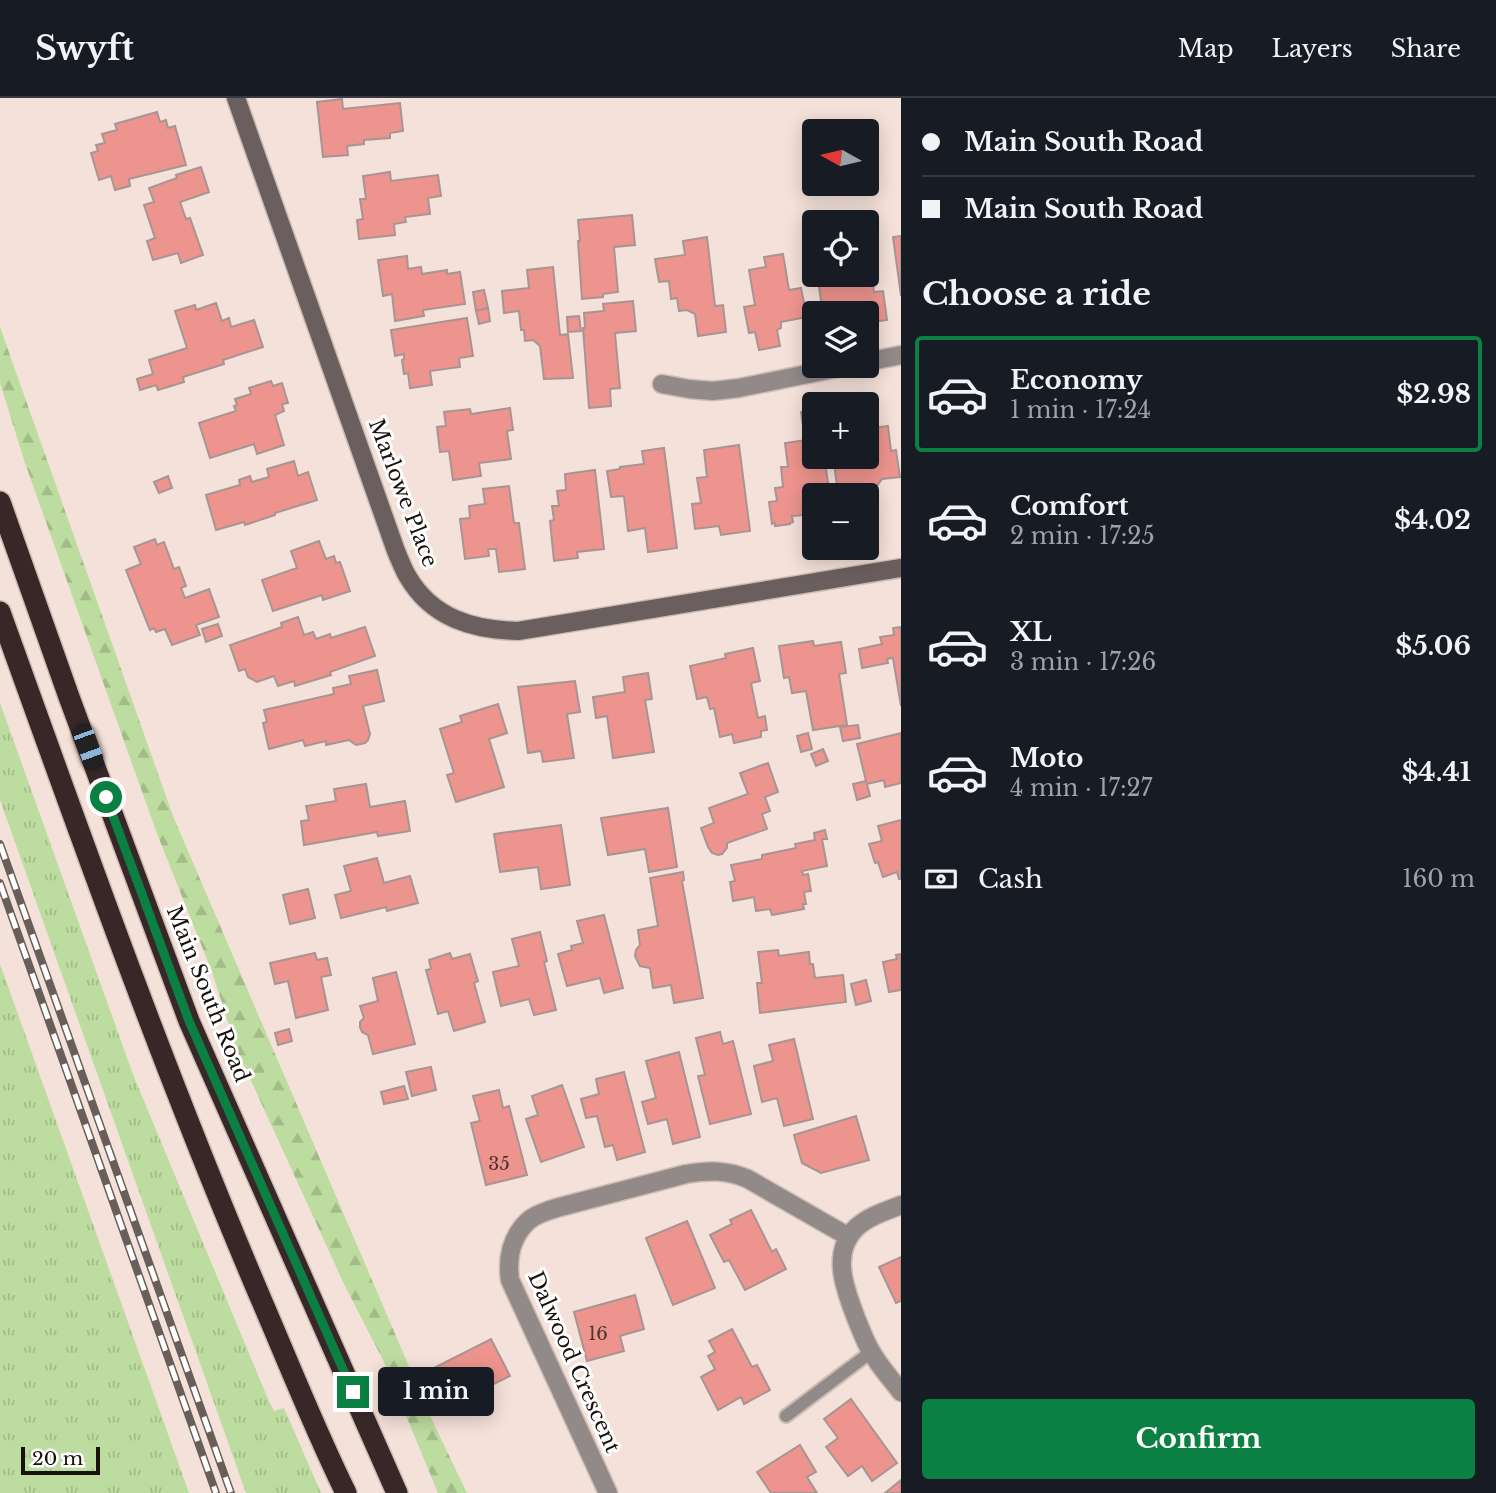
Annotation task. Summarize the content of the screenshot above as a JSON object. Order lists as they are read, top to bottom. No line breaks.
{"streets":{"highway":["Main South Road"],"street":["Marlowe Place","Dalwood Crescent"]},"house_numbers":["35","16"],"scale_bar":"20 m","north":"left","page":{"header":"Swyft","nav":["Map","Layers","Share"],"banner":["Main South Road","Main South Road"],"map_buttons":["+","−"],"heading":"Choose a ride","list":[{"name":"Economy","note":"1 min · 17:24","value":"$2.98"},{"name":"Comfort","note":"2 min · 17:25","value":"$4.02"},{"name":"XL","note":"3 min · 17:26","value":"$5.06"},{"name":"Moto","note":"4 min · 17:27","value":"$4.41"}],"pay":["Cash","160 m"],"bubble":"1 min","buttons":"Confirm","scale":"20 m"}}
